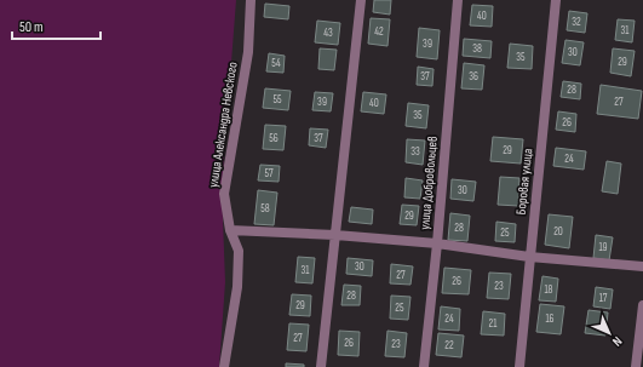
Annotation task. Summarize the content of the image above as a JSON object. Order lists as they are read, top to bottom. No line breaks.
{"streets":{"street":["улица Александра Невского","Боровая улица","улица Добровольцев"]},"house_numbers":["40","32","31","42","43","39","38","30","35","29","54","37","36","28","55","39","27","40","35","26","56","37","29","33","24","57","30","58","29","28","20","25","19","30","31","27","26","23","18","28","17","29","25","24","16","21","27","26","23","22"],"scale_bar":"50 m","north":"bottom right"}
